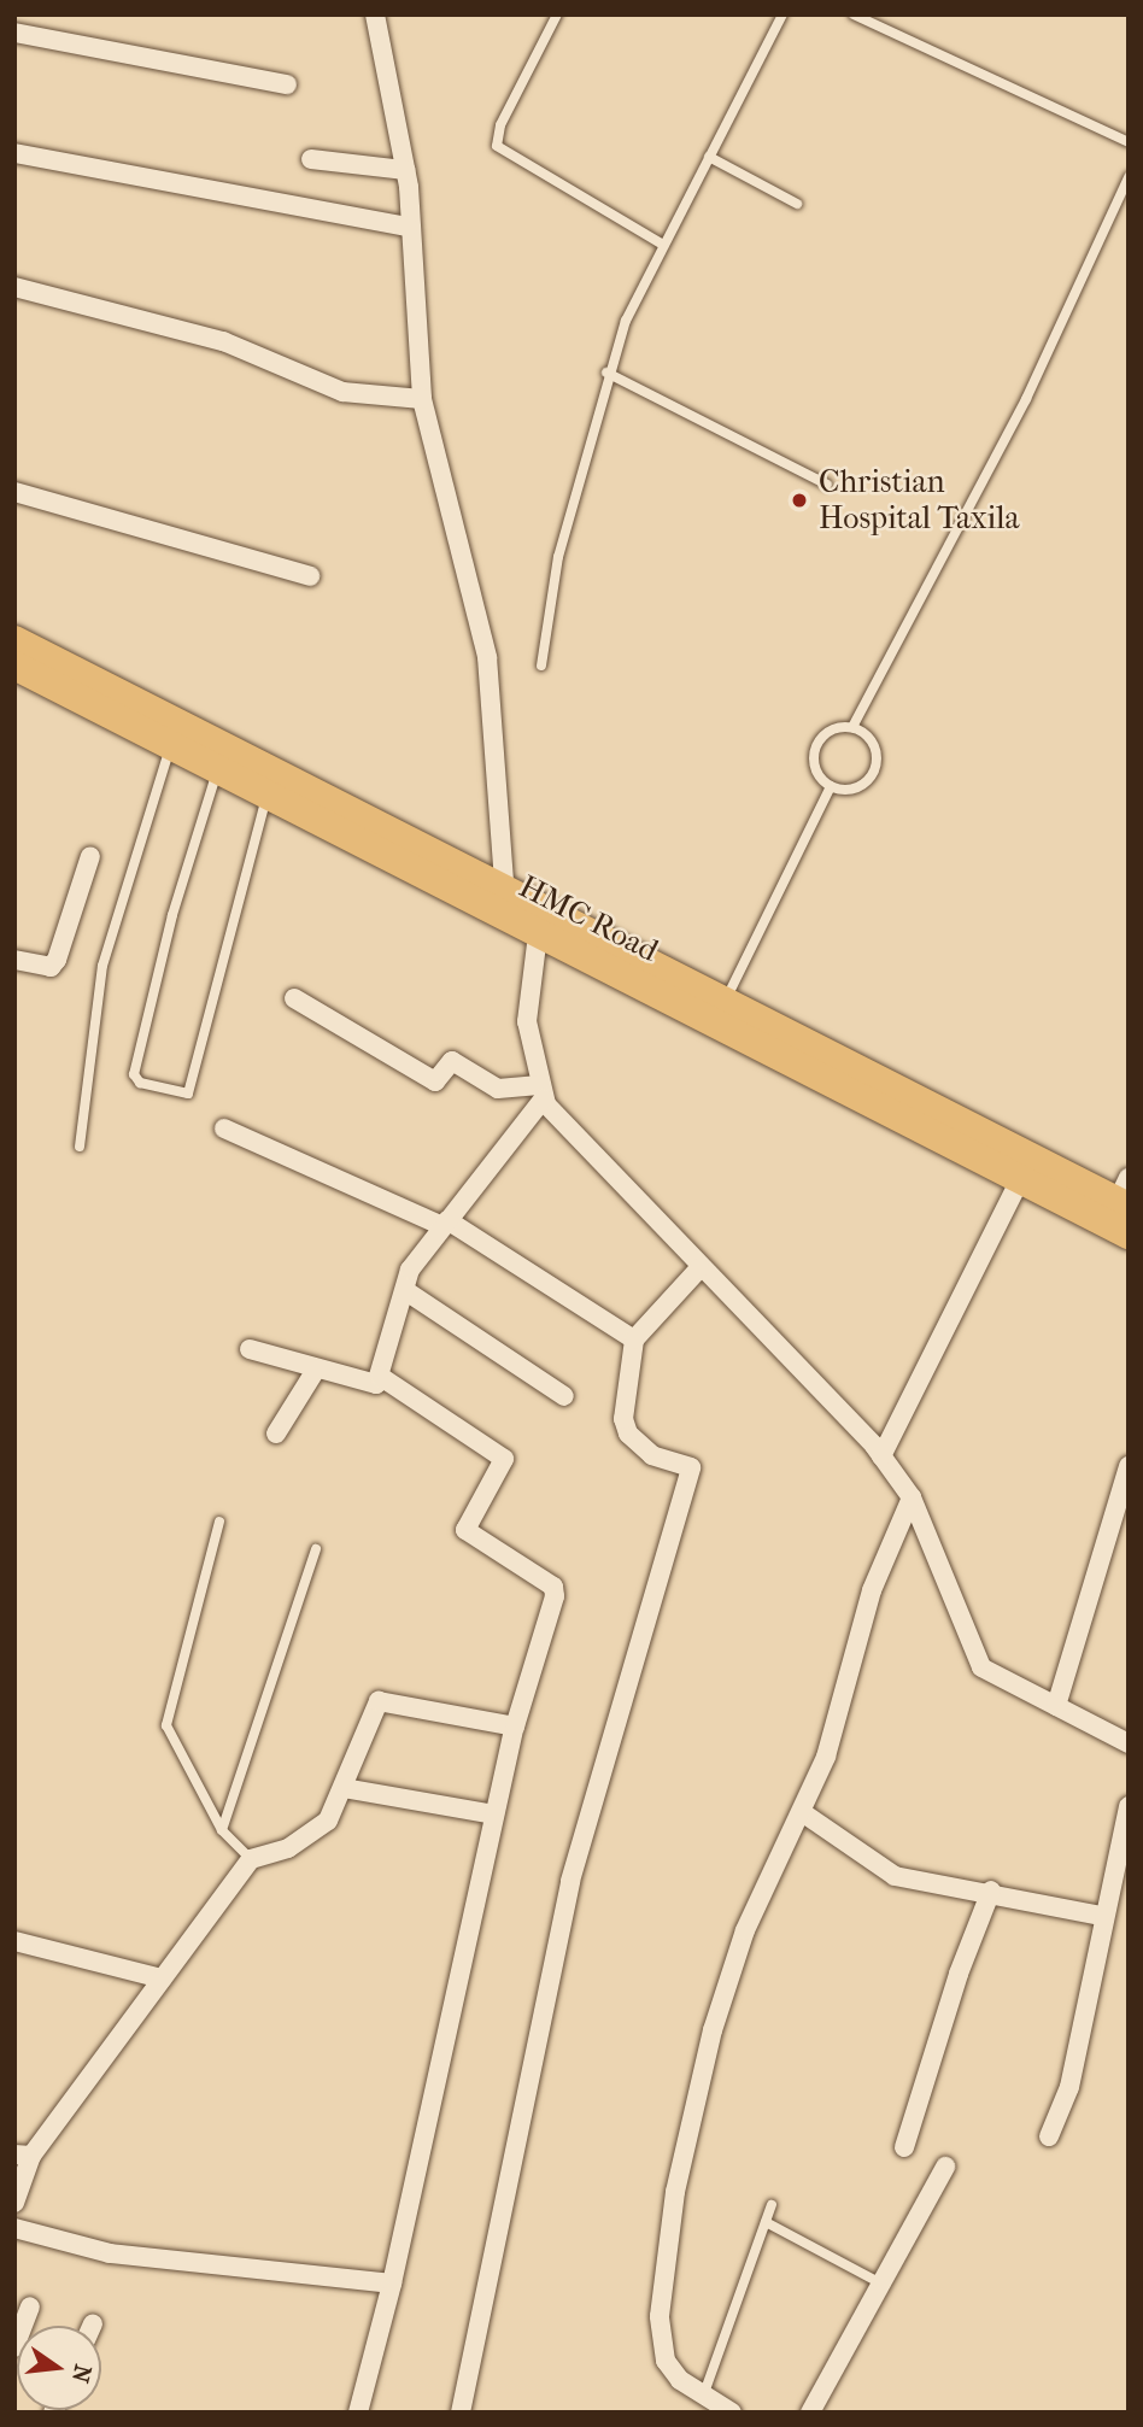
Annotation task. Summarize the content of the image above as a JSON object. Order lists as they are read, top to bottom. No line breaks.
{"streets":{"main road":["HMC Road"]},"places":["Christian Hospital Taxila"],"north":"right"}
